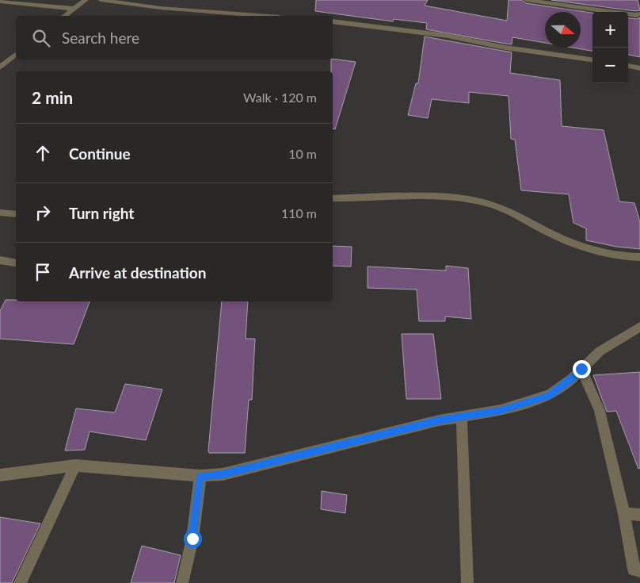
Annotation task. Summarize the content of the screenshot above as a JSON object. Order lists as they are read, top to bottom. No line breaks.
{"north":"right","page":{"map_buttons":["+","−"],"search":"Search here","heading":["2 min","Walk · 120 m"],"list":[["Continue","10 m"],["Turn right","110 m"],"Arrive at destination"]}}
